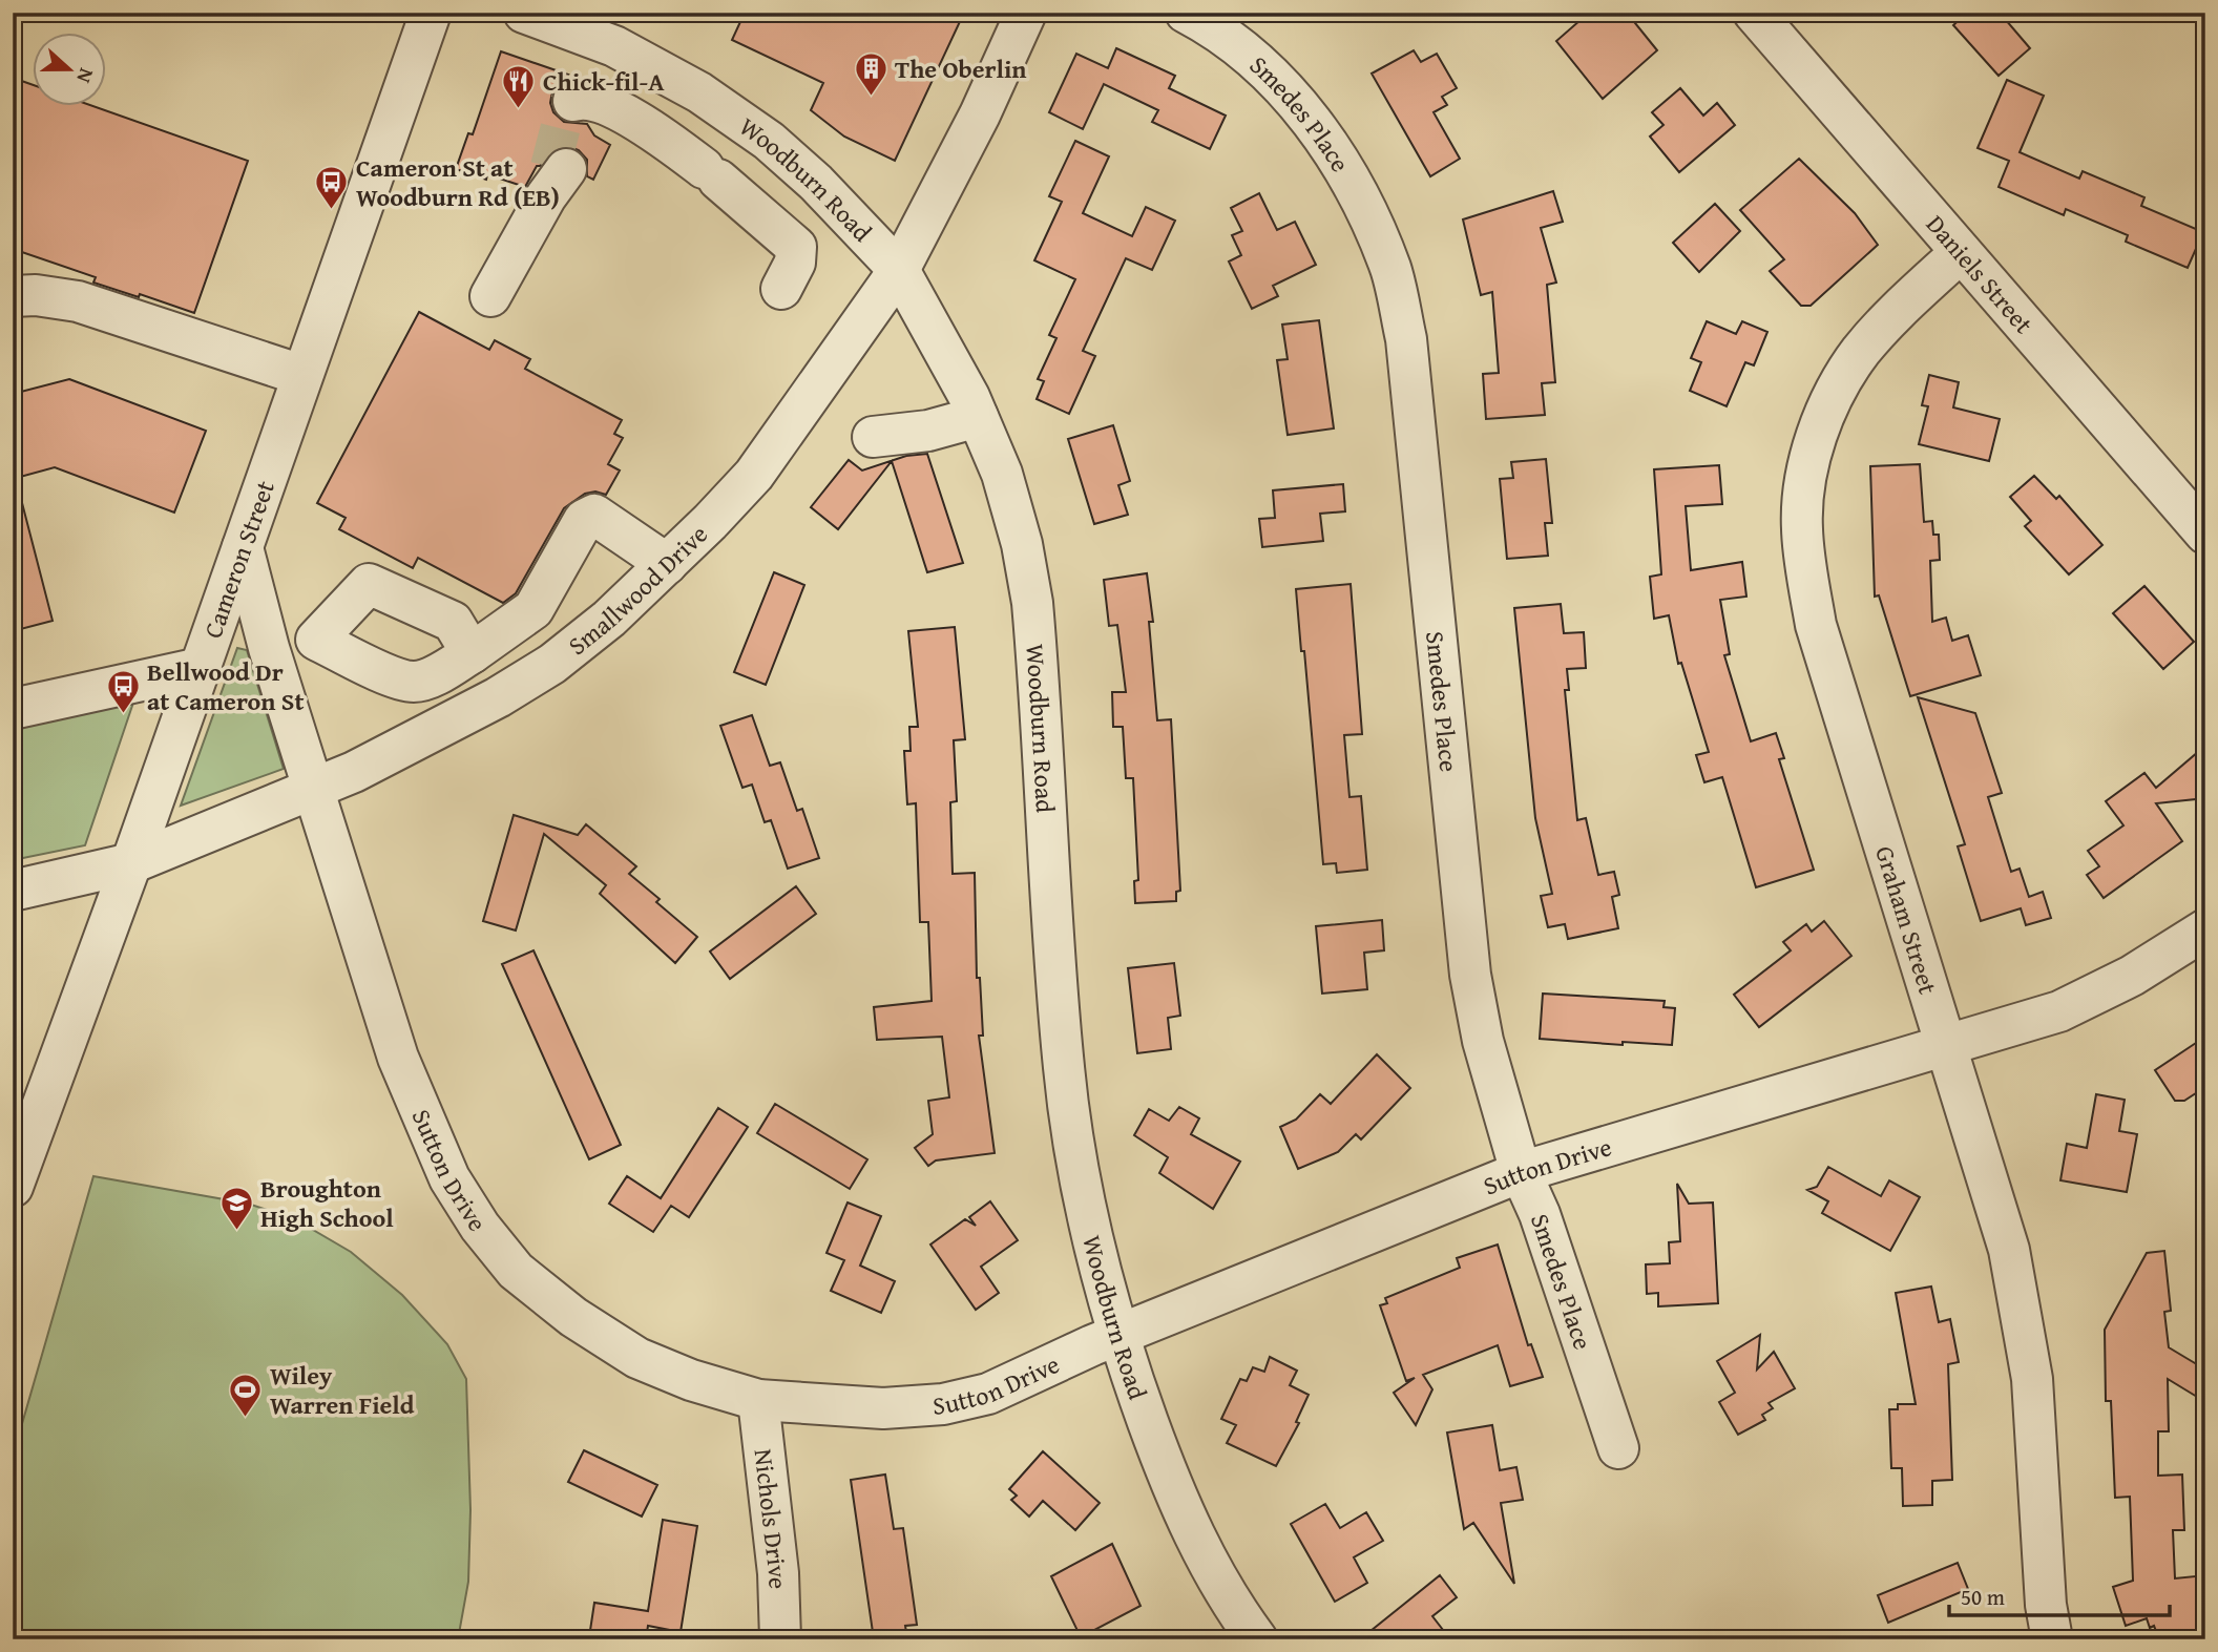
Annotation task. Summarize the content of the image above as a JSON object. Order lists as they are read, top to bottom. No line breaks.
{"streets":{"street":["Smedes Place","Woodburn Road","Daniels Street","Cameron Street","Smallwood Drive","Graham Street","Sutton Drive","Nichols Drive"]},"crossings":[["Smedes Place","Sutton Drive"],["Woodburn Road","Smallwood Drive"],["Woodburn Road","Sutton Drive"],["Daniels Street","Graham Street"],["Cameron Street","Smallwood Drive"],["Cameron Street","Sutton Drive"],["Smallwood Drive","Sutton Drive"],["Graham Street","Sutton Drive"],["Sutton Drive","Nichols Drive"]],"places":{"building":["The Oberlin"],"restaurant":["Chick-fil-A"],"bus stop":["Cameron St at Woodburn Rd (EB)","Bellwood Dr at Cameron St"],"school or university":["Broughton High School"],"sports":["Wiley Warren Field"]},"scale_bar":"50 m","north":"right"}
